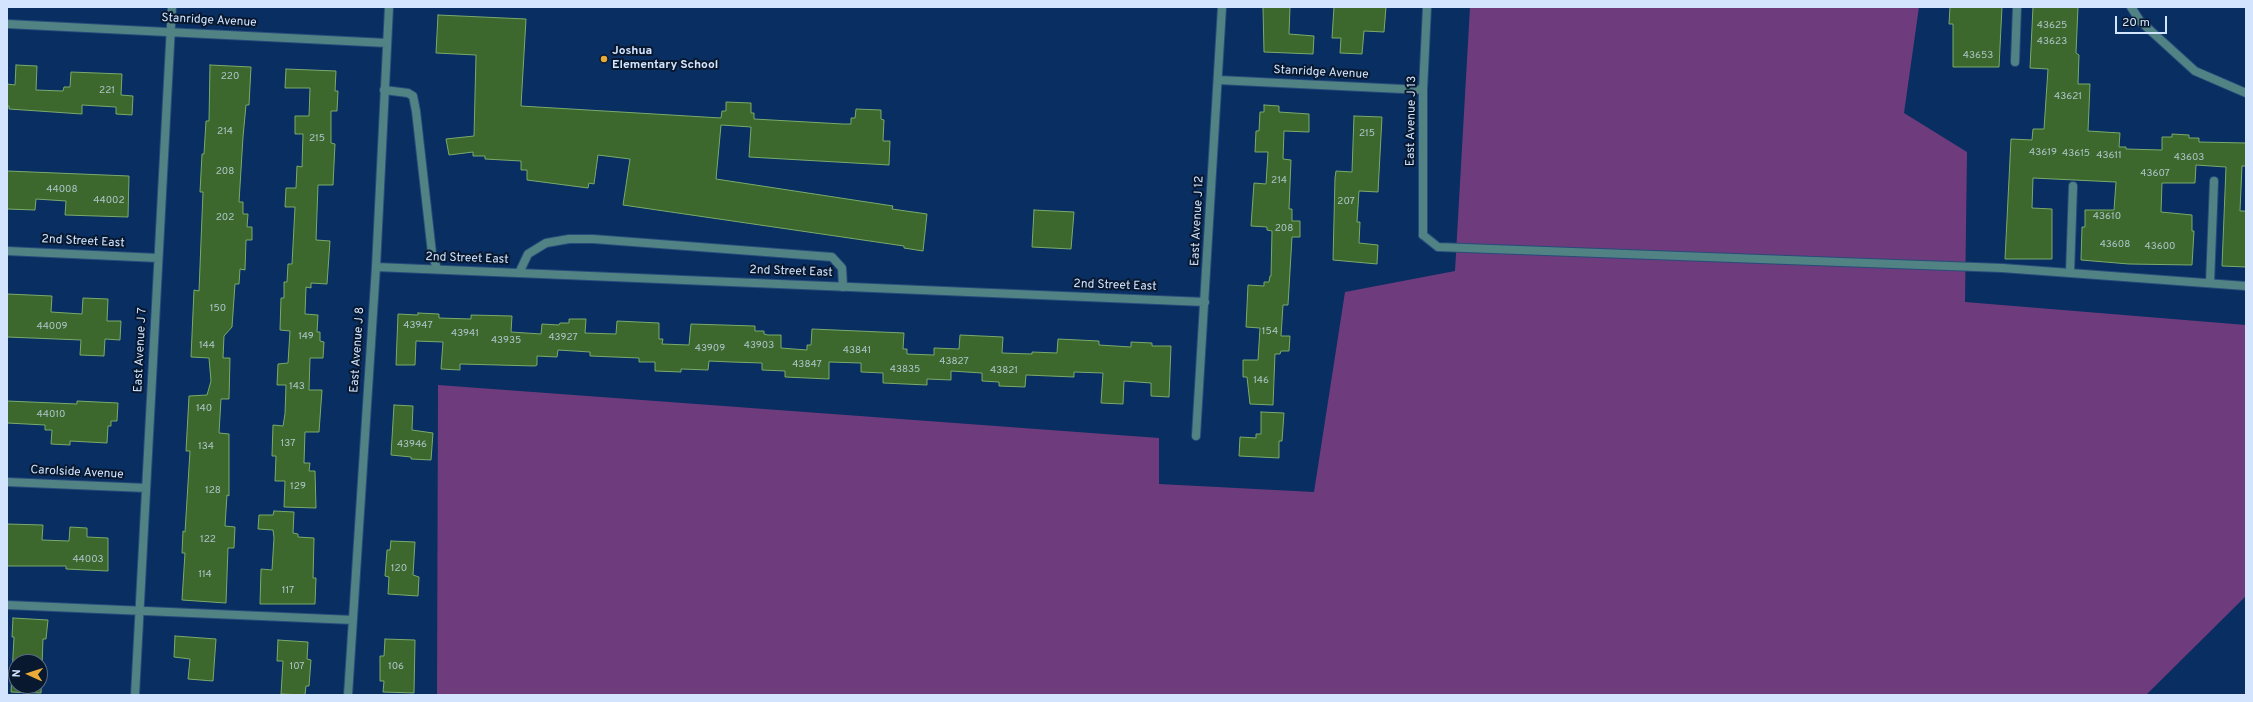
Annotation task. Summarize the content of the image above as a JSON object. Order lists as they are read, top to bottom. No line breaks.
{"streets":{"street":["Stanridge Avenue","East Avenue J 13","East Avenue J 12","2nd Street East","East Avenue J 7","East Avenue J 8","Carolside Avenue"]},"crossings":[["Stanridge Avenue","East Avenue J 13"],["Stanridge Avenue","East Avenue J 12"],["Stanridge Avenue","East Avenue J 7"],["Stanridge Avenue","East Avenue J 8"],["East Avenue J 12","2nd Street East"],["2nd Street East","East Avenue J 7"],["2nd Street East","East Avenue J 8"],["East Avenue J 7","Carolside Avenue"]],"places":["Joshua Elementary School"],"house_numbers":["43625","43623","43653","220","221","43621","214","215","215","43619","43615","43611","43603","208","43607","214","44008","44002","207","43610","202","208","43608","43600","150","43947","44009","154","43941","149","43927","43935","144","43903","43909","43841","43827","43847","43835","43821","146","143","140","44010","137","43946","134","129","128","122","44003","120","114","117","107","106"],"scale_bar":"20 m","north":"left"}
